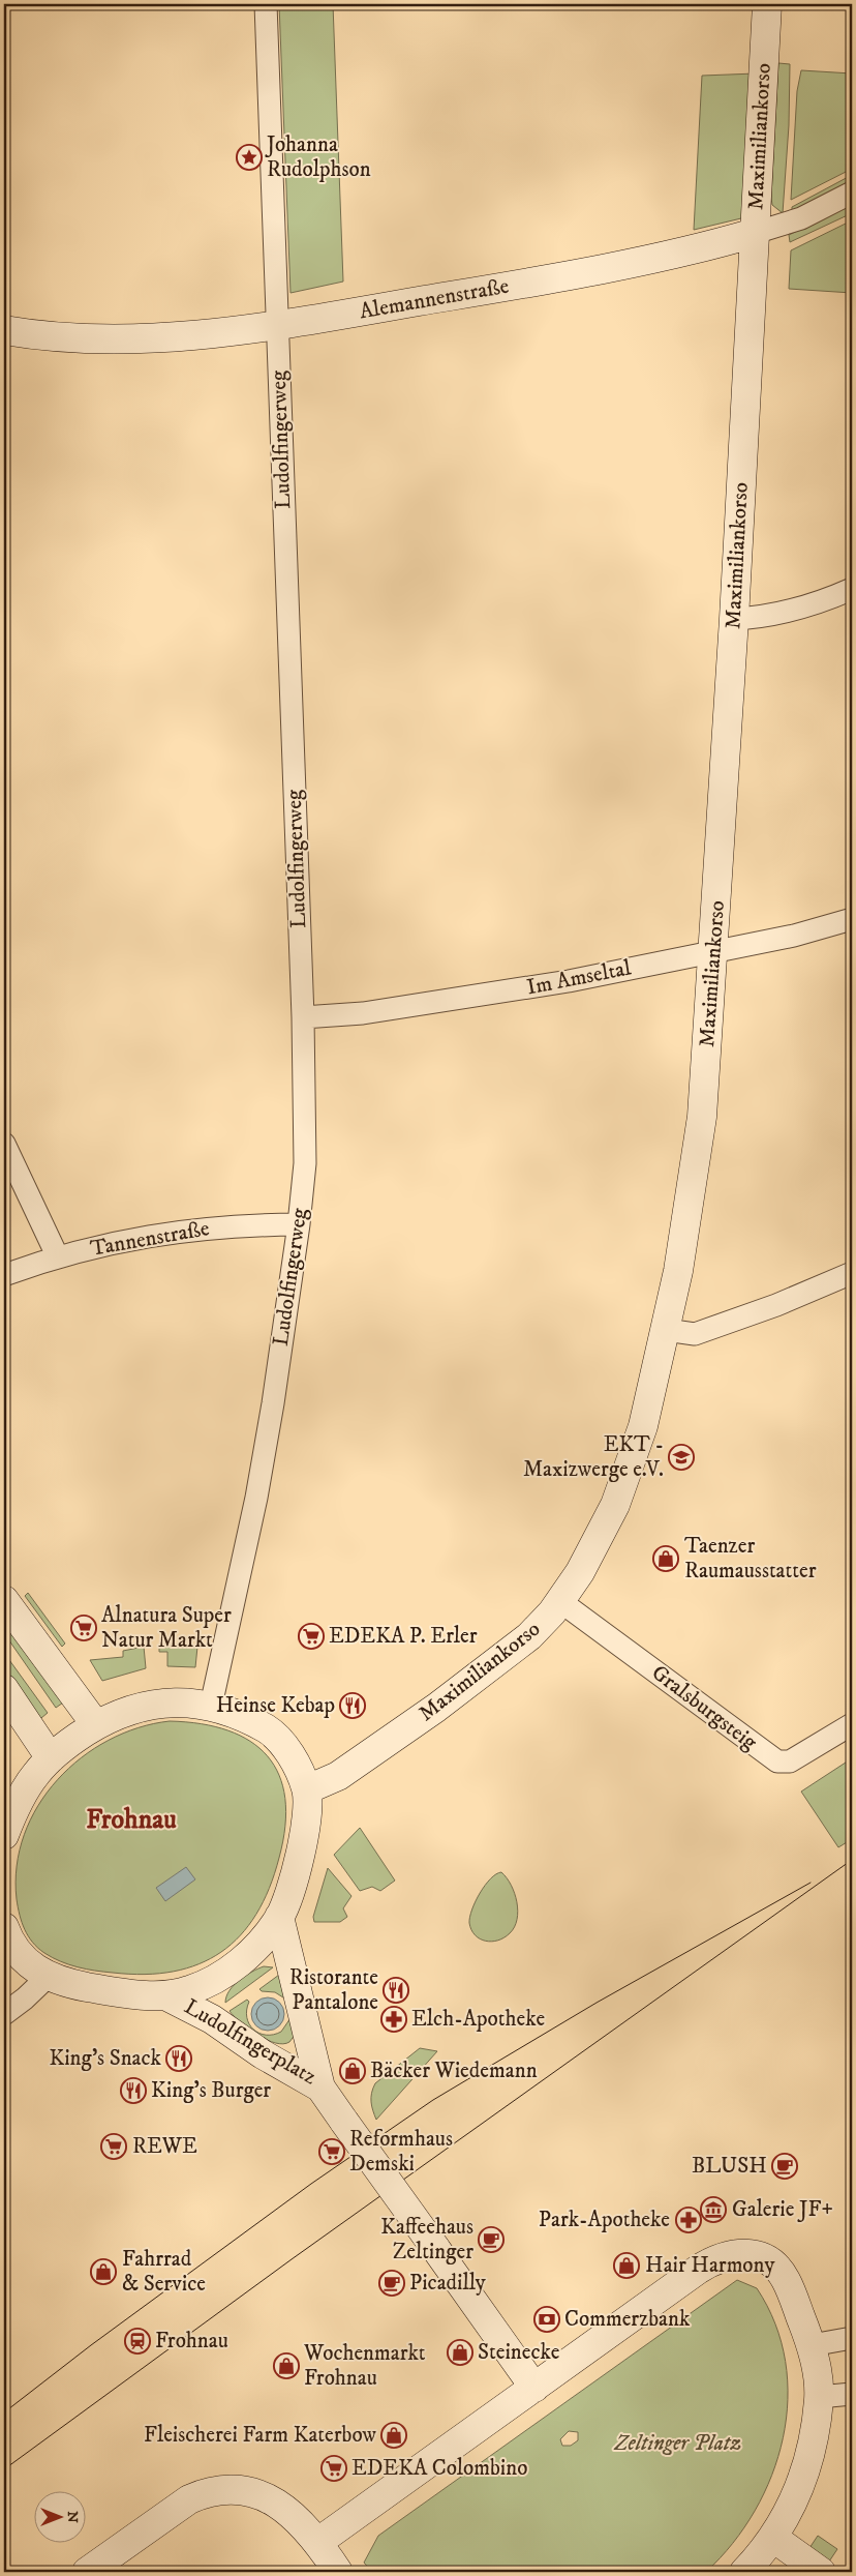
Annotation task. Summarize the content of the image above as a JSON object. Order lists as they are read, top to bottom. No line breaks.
{"streets":{"street":["Maximiliankorso","Alemannenstraße","Ludolfingerweg","Im Amseltal","Tannenstraße","Gralsburgsteig","Ludolfingerplatz"]},"crossings":[["Maximiliankorso","Alemannenstraße"],["Maximiliankorso","Im Amseltal"],["Maximiliankorso","Gralsburgsteig"],["Maximiliankorso","Ludolfingerplatz"],["Alemannenstraße","Ludolfingerweg"],["Ludolfingerweg","Im Amseltal"],["Ludolfingerweg","Tannenstraße"],["Ludolfingerweg","Ludolfingerplatz"]],"districts":["Frohnau"],"parks":["Zeltinger Platz"],"places":{"place":["Johanna Rudolphson"],"school or university":["EKT - Maxizwerge e.V."],"shop":["Taenzer Raumausstatter","Bäcker Wiedemann","Hair Harmony","Fahrrad & Service","Steinecke","Wochenmarkt Frohnau","Fleischerei Farm Katerbow"],"supermarket":["Alnatura Super Natur Markt","EDEKA P. Erler","REWE","Reformhaus Demski","EDEKA Colombino"],"restaurant":["Heinse Kebap","Ristorante Pantalone","King's Snack","King's Burger"],"pharmacy":["Elch-Apotheke","Park-Apotheke"],"cafe":["BLUSH","Kaffeehaus Zeltinger","Picadilly"],"museum":["Galerie JF+"],"bank":["Commerzbank"],"station":["Frohnau"]},"north":"right"}
